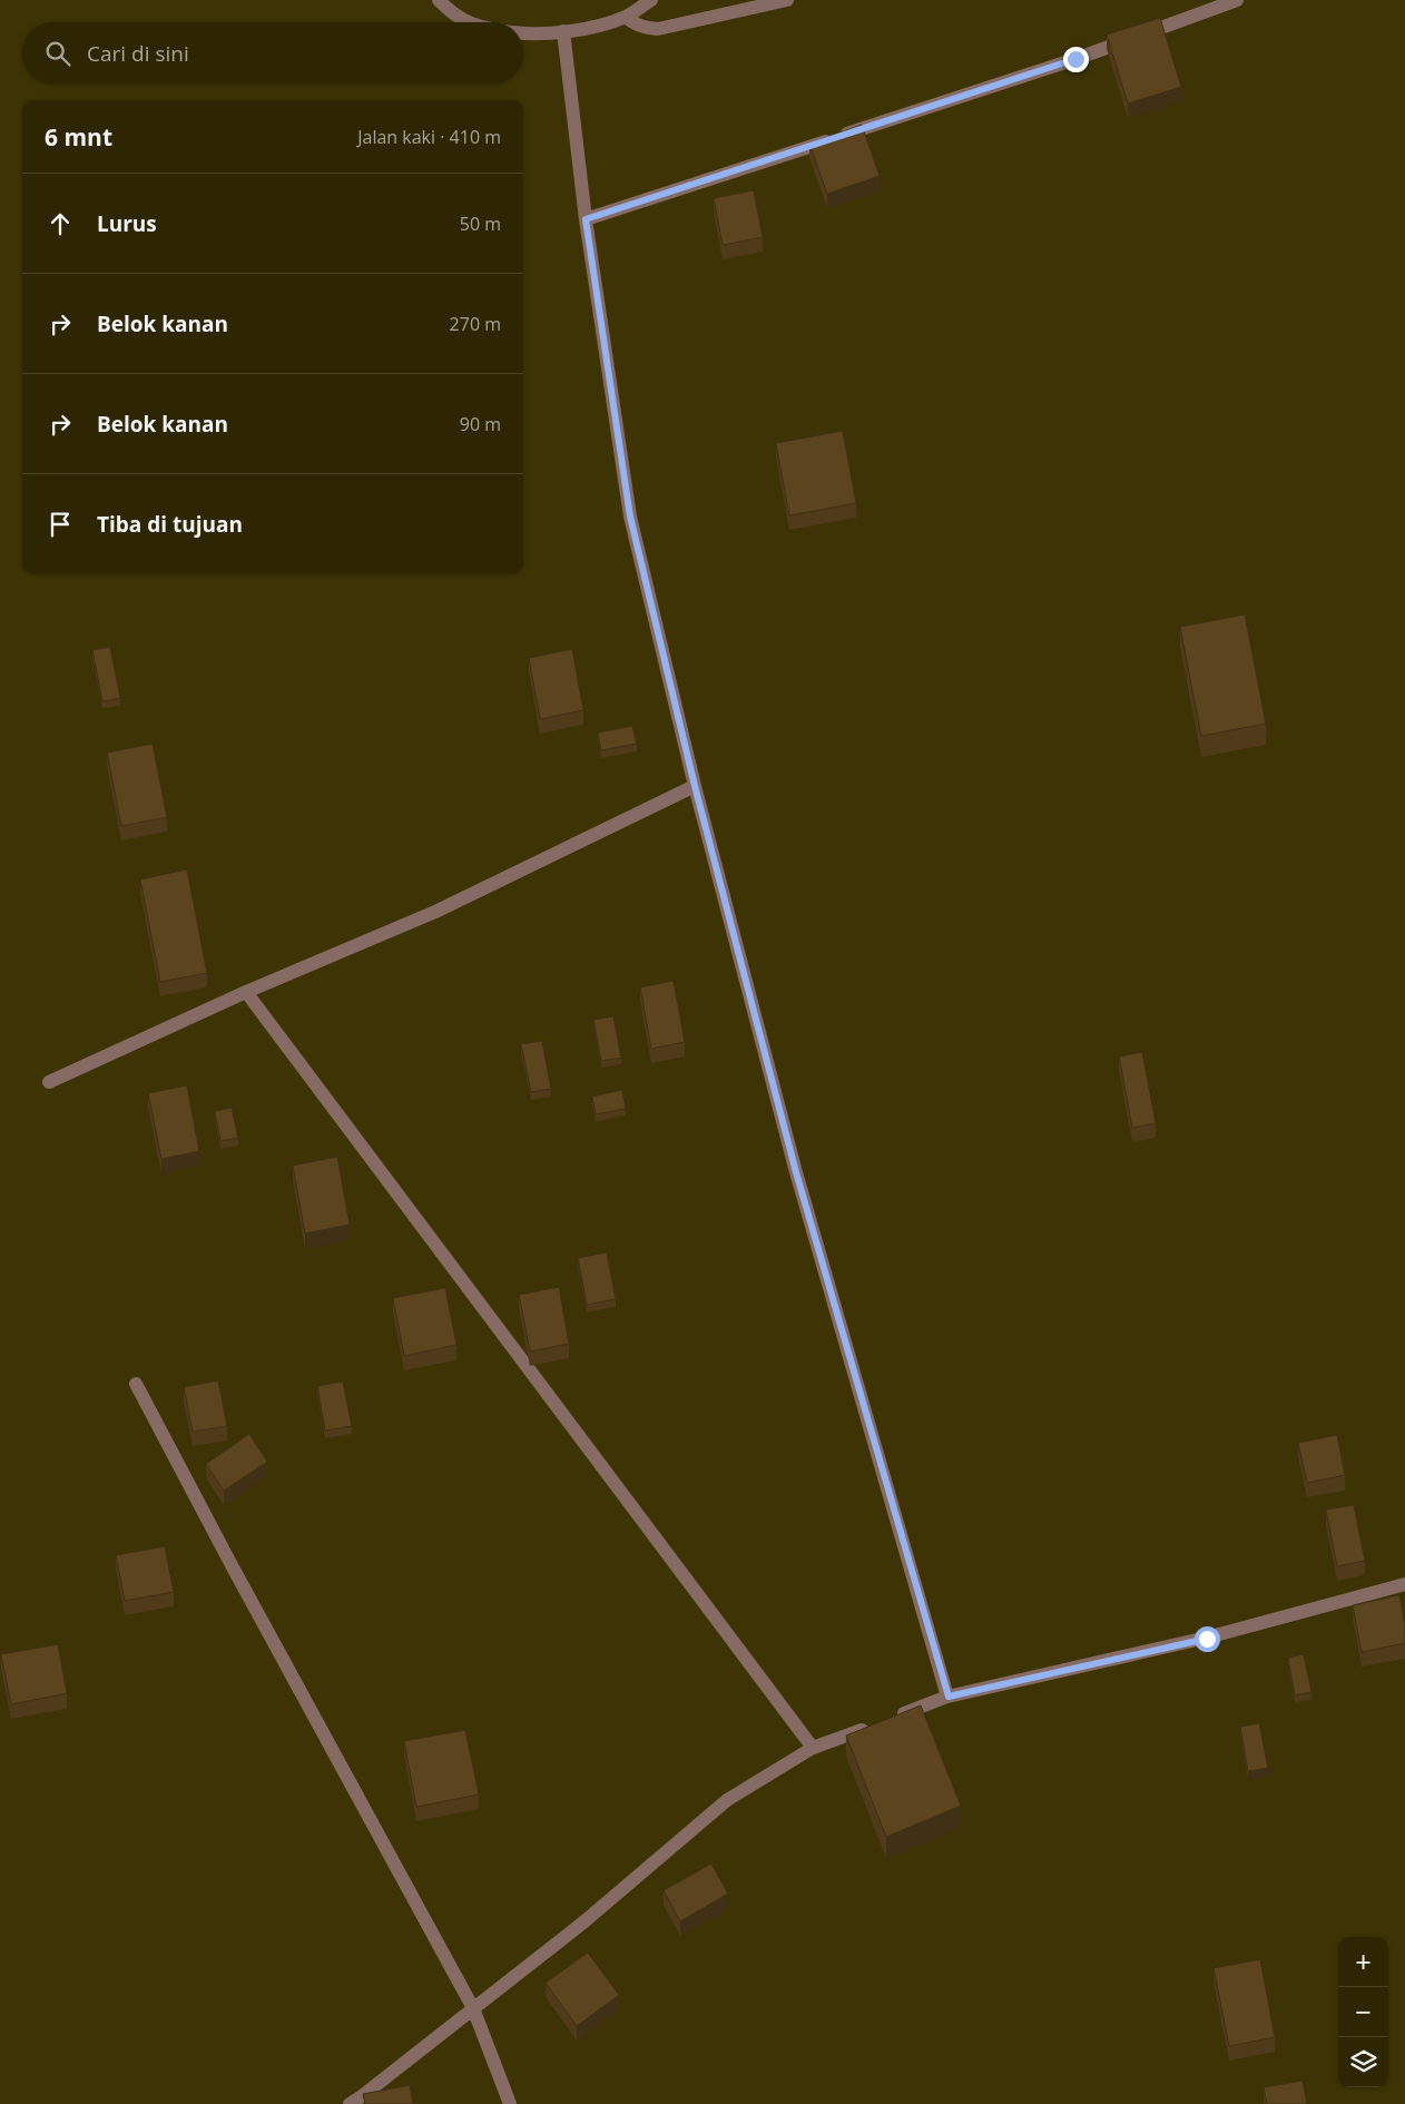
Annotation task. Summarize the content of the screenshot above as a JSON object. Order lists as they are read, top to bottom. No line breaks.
{"page":{"search":"Cari di sini","heading":["6 mnt","Jalan kaki · 410 m"],"list":[["Lurus","50 m"],["Belok kanan","270 m"],["Belok kanan","90 m"],"Tiba di tujuan"],"map_buttons":["+","−"]}}
